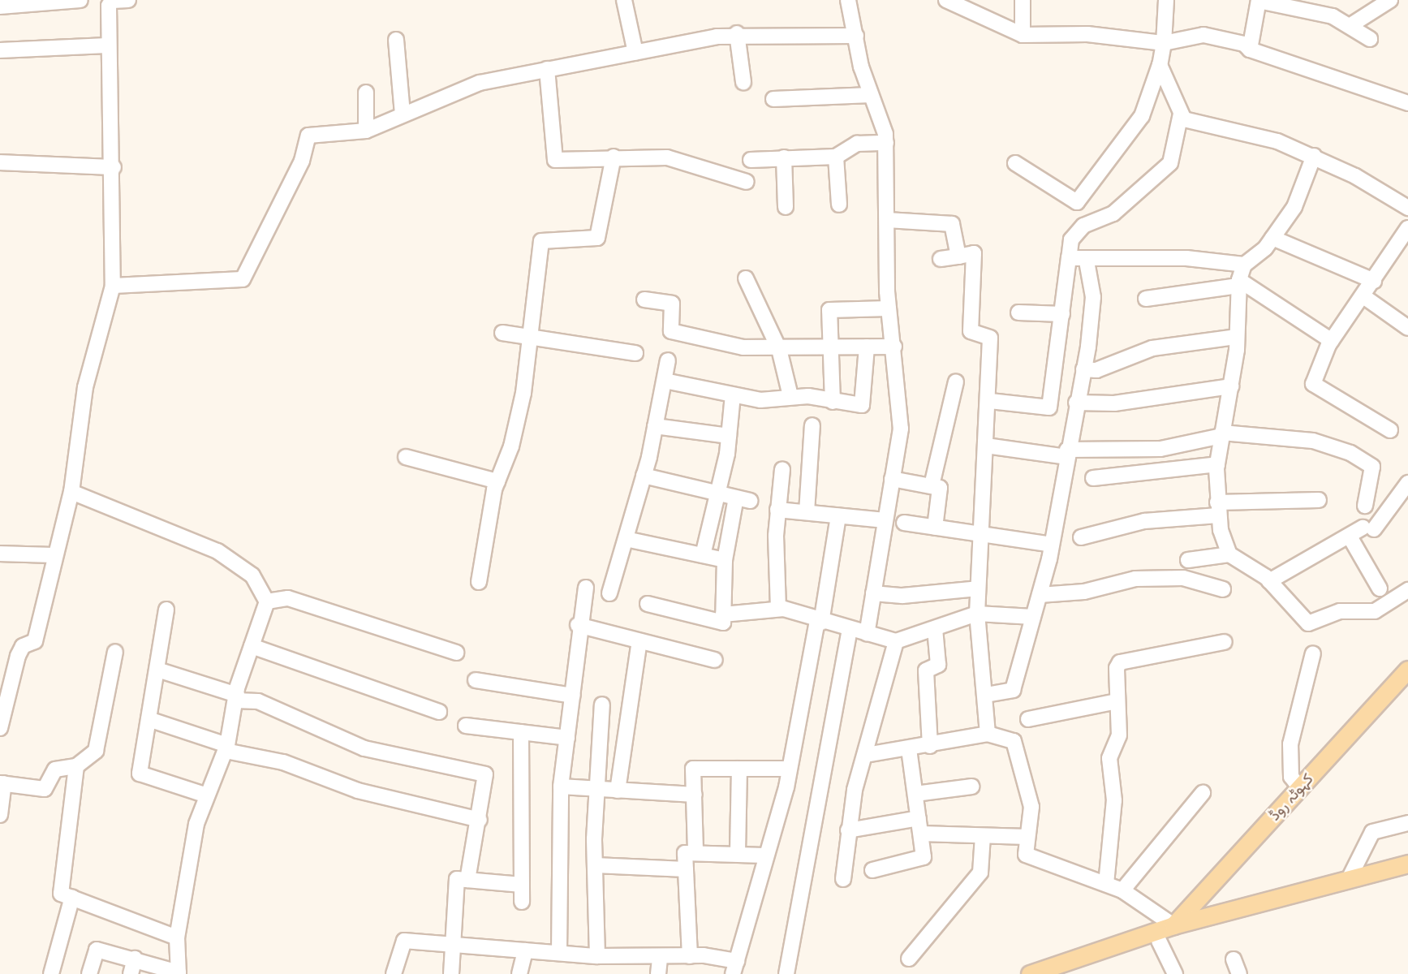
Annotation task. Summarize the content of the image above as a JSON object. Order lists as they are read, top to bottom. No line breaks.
{"streets":{"main road":["کہوٹہ روڈ"]}}
